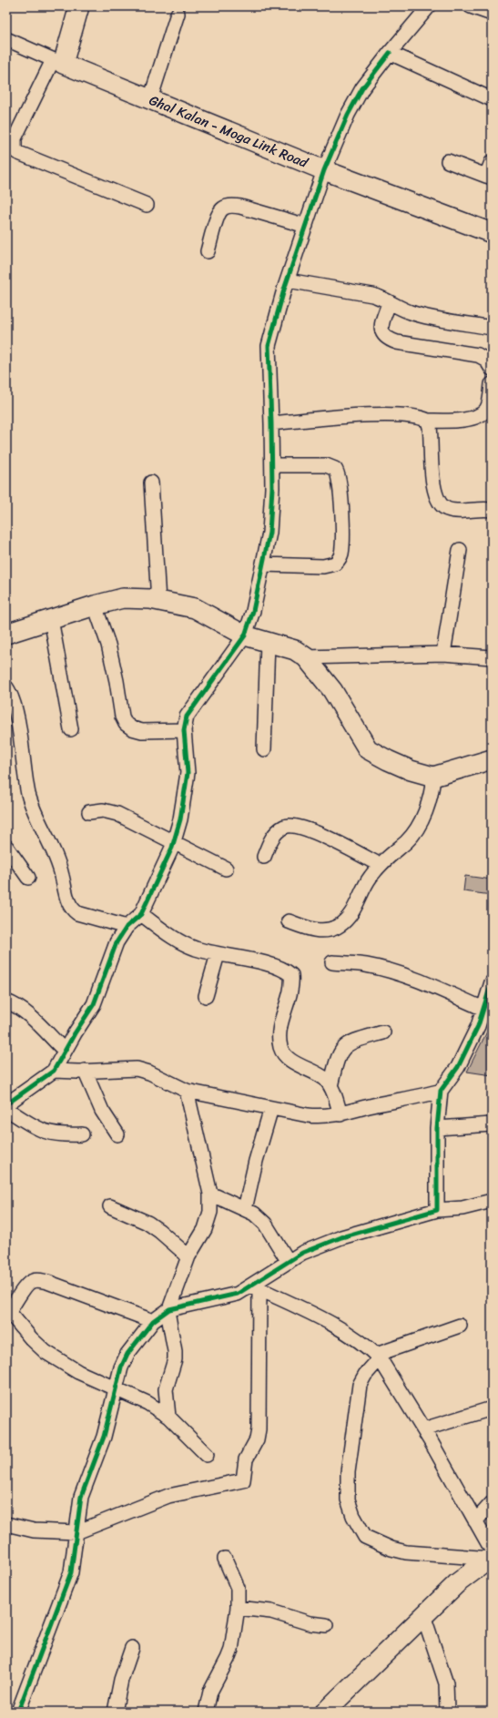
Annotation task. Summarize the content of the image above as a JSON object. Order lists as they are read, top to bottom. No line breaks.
{"streets":{"street":["Ghal Kalan - Moga Link Road"]}}
